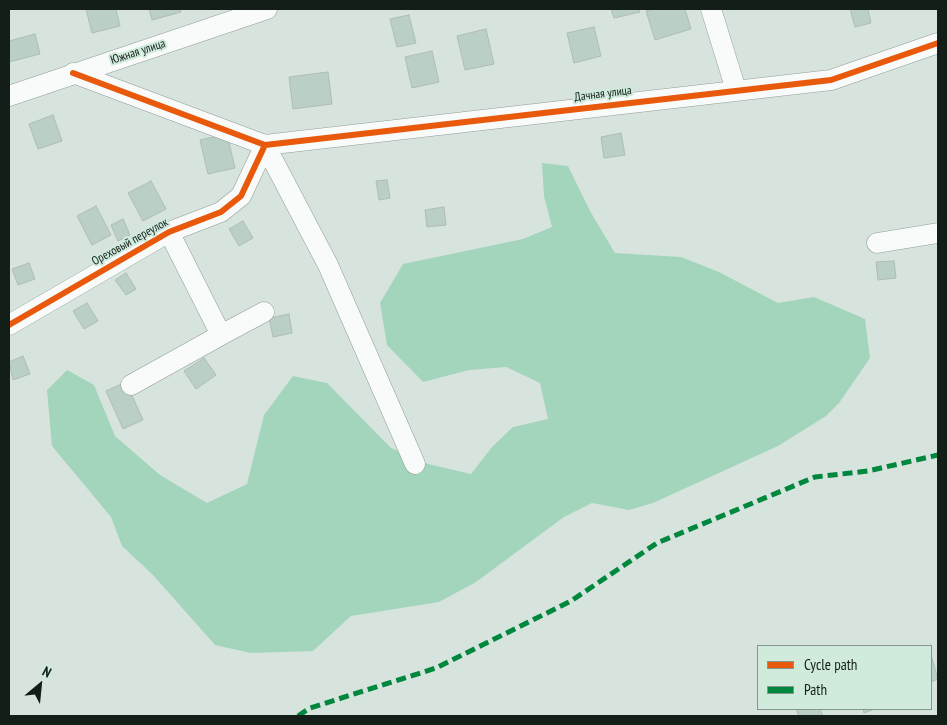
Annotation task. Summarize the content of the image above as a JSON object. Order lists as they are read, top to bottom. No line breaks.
{"streets":{"street":["Южная улица","Дачная улица","Ореховый переулок"]},"crossings":[["Дачная улица","Ореховый переулок"]],"legend":["Cycle path","Path"],"north":"top right"}
